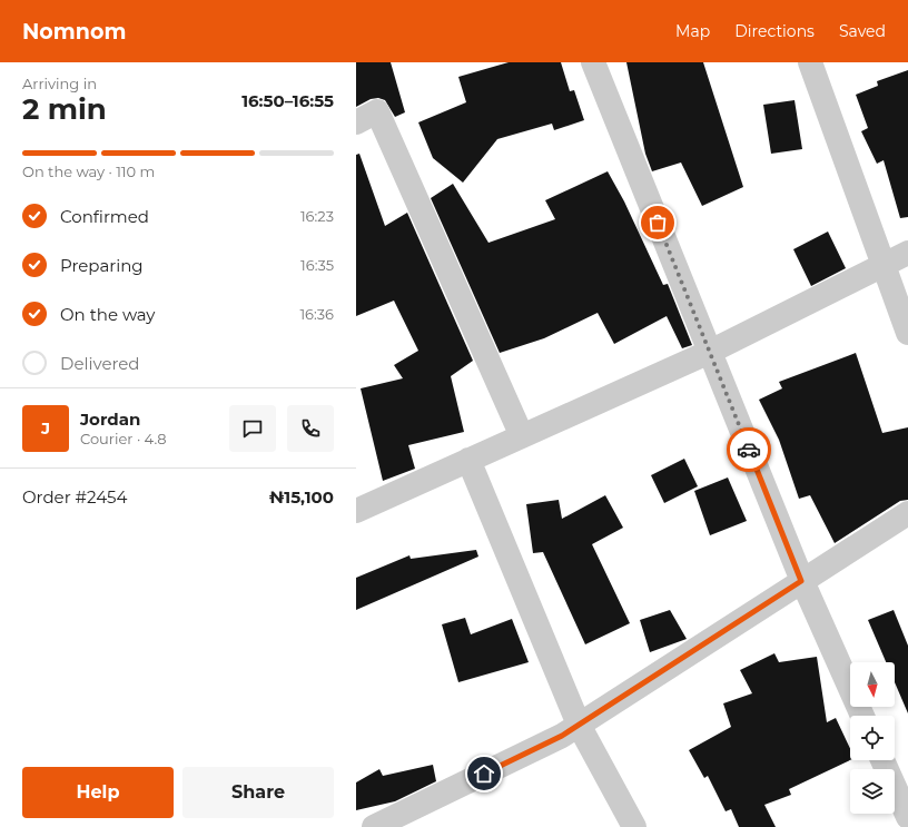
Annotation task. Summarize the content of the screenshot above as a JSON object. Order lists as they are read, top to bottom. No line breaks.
{"north":"bottom","page":{"header":"Nomnom","nav":["Map","Directions","Saved"],"heading":["2 min","Arriving in","16:50–16:55"],"panel":["Jordan","Courier · 4.8","Order #2454","₦15,100"],"bar":"On the way · 110 m","list":[["Confirmed","16:23"],["Preparing","16:35"],["On the way","16:36"],"Delivered"],"round":"J","buttons":["Help","Share"]}}
